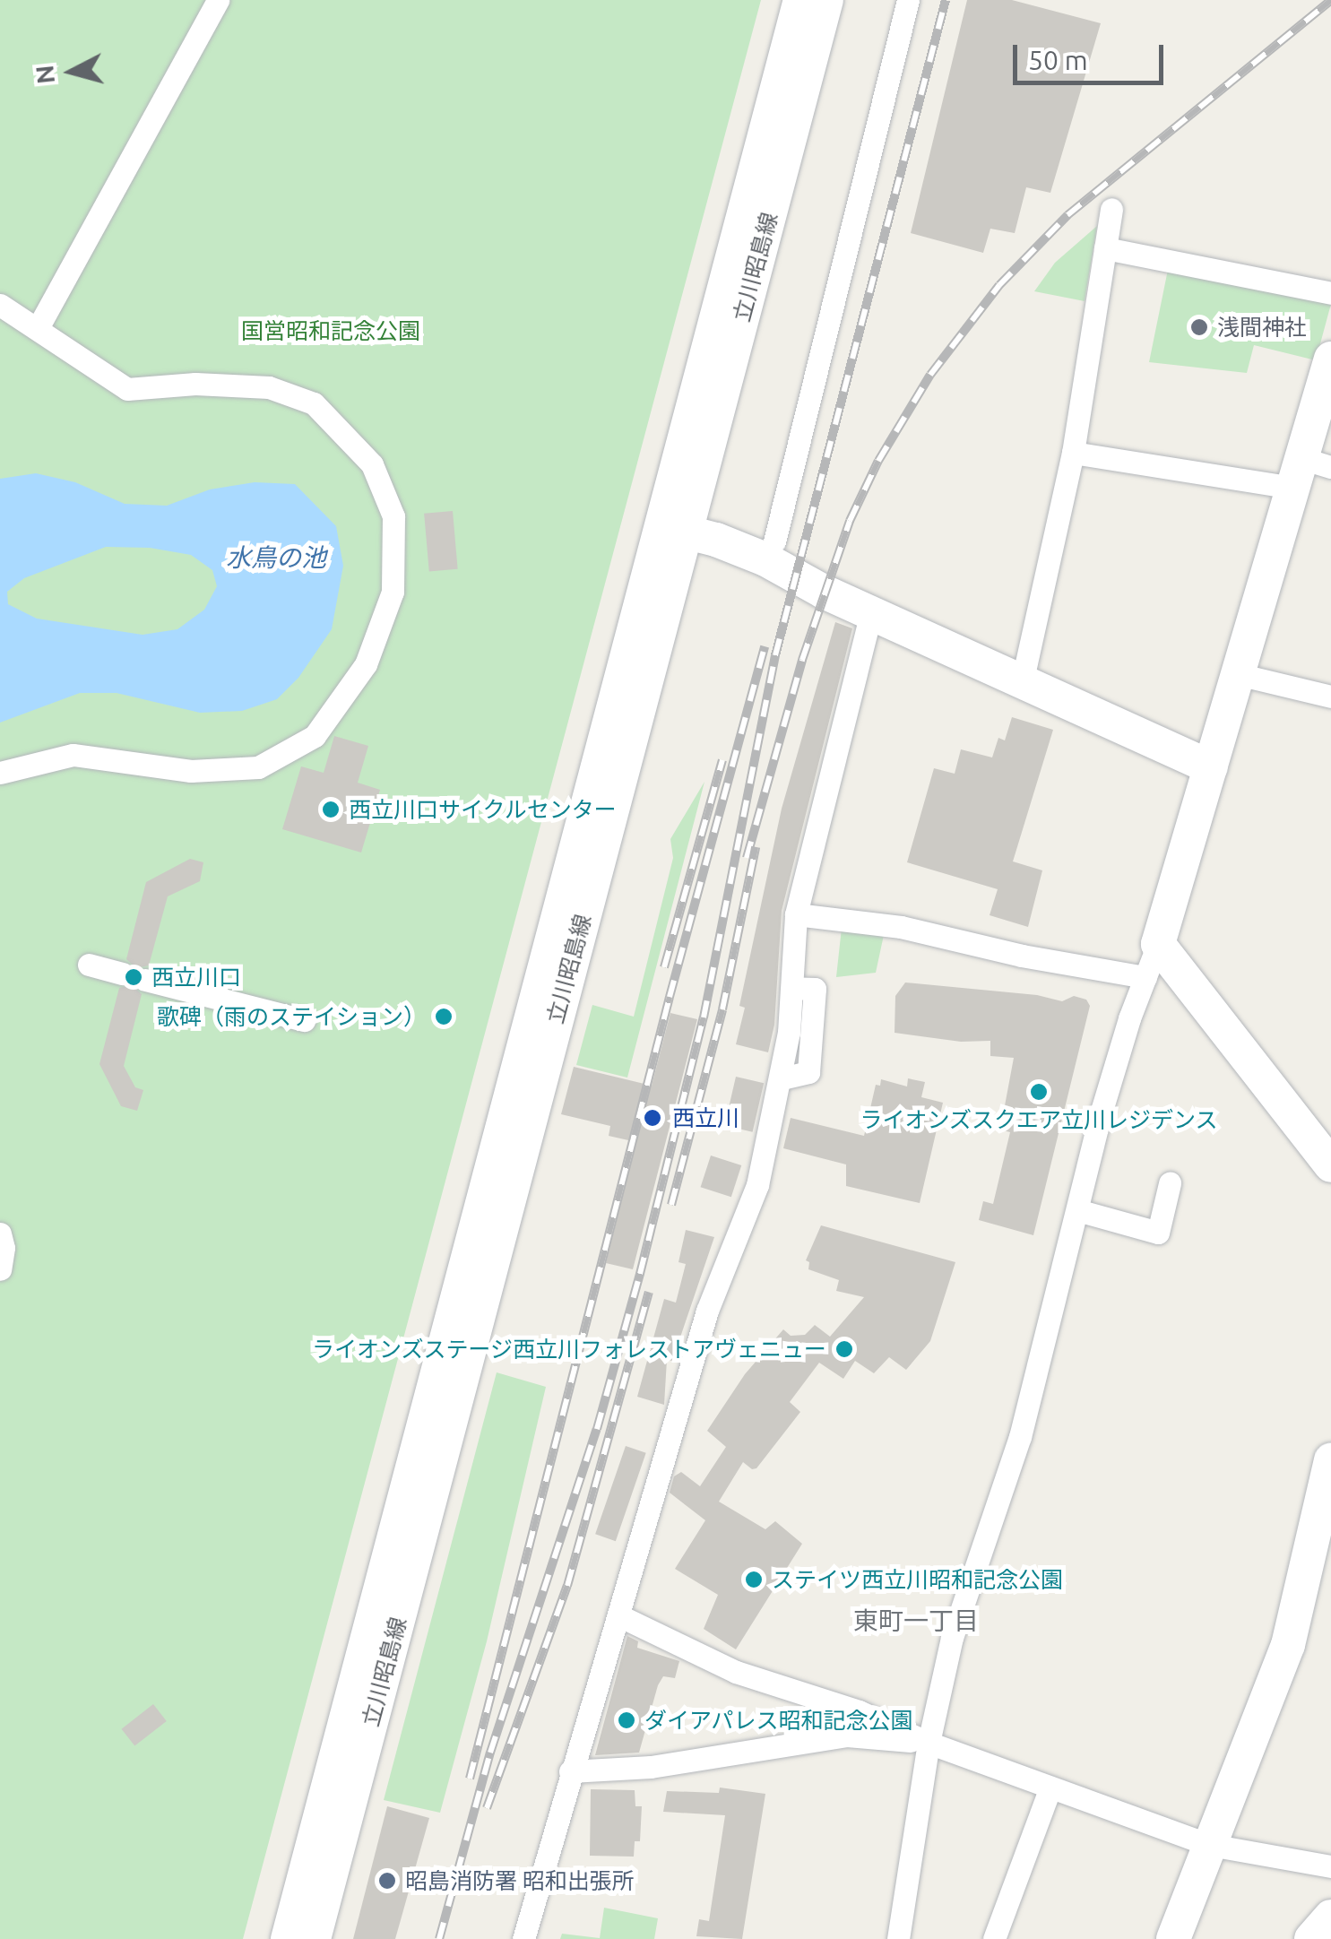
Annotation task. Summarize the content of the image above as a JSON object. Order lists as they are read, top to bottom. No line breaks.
{"streets":{"main road":["立川昭島線"]},"districts":["東町一丁目"],"water":["水鳥の池"],"parks":["国営昭和記念公園"],"places":["浅間神社","西立川口サイクルセンター","西立川口","歌碑（雨のステイション）","ライオンズスクエア立川レジデンス","西立川","ライオンズステージ西立川フォレストアヴェニュー","ステイツ西立川昭和記念公園","ダイアパレス昭和記念公園","昭島消防署 昭和出張所"],"scale_bar":"50 m","north":"left"}
